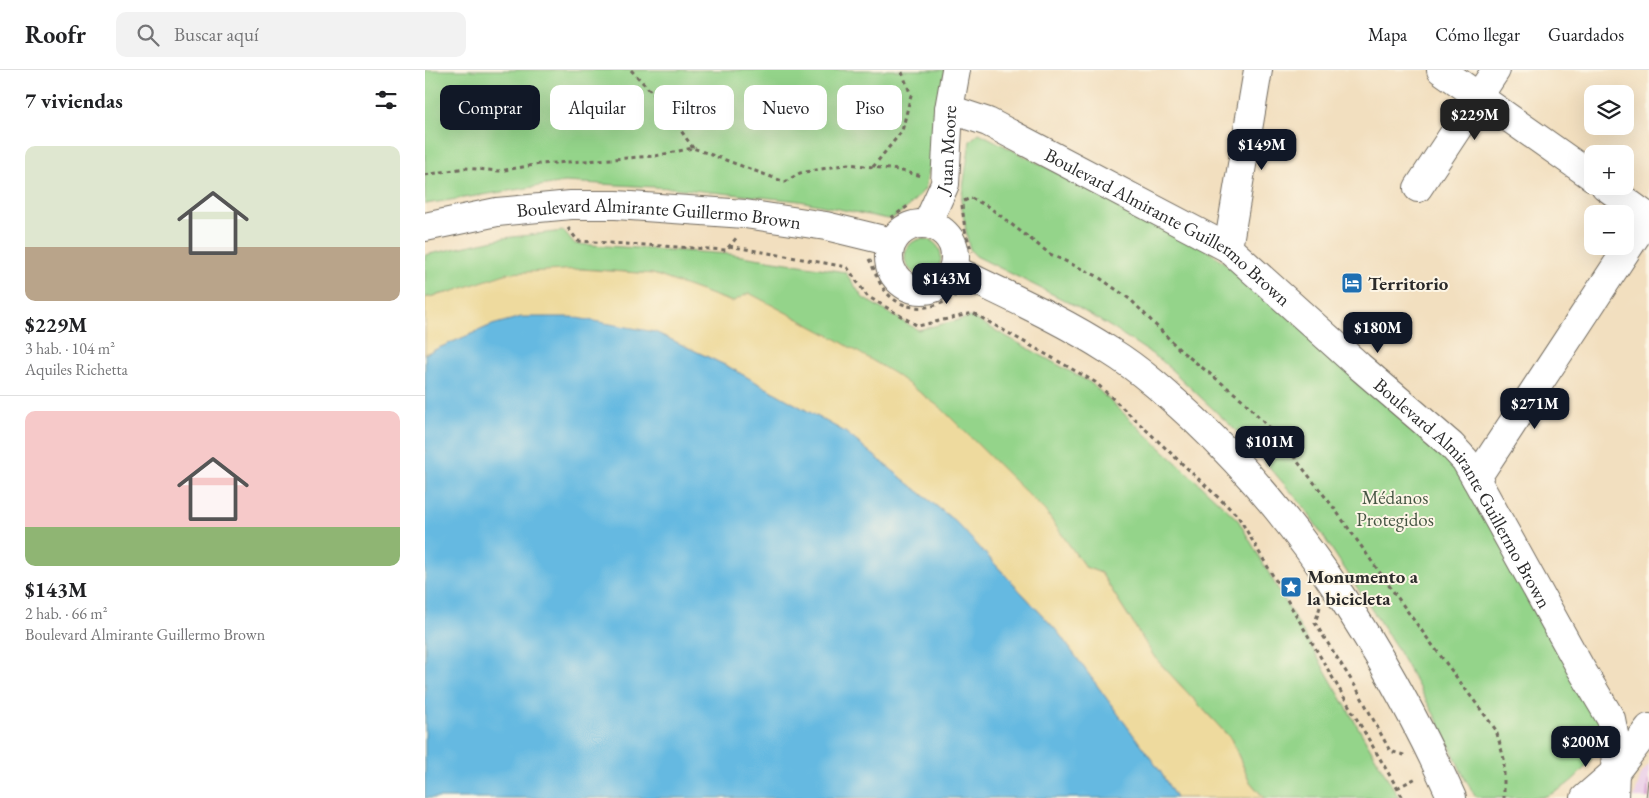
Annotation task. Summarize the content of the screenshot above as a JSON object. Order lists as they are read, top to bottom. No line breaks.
{"streets":{"street":["Juan Moore","Boulevard Almirante Guillermo Brown"]},"crossings":[["Juan Moore","Boulevard Almirante Guillermo Brown"]],"parks":["Médanos Protegidos"],"places":{"hotel":["Territorio"],"place":["Monumento a la bicicleta"]},"page":{"header":"Roofr","search":"Buscar aquí","nav":["Mapa","Cómo llegar","Guardados"],"heading":"7 viviendas","map_buttons":["+","−"],"chip":["Comprar","Alquilar","Filtros","Nuevo","Piso"],"price":["$229M","$149M","$143M","$180M","$271M","$101M","$200M"],"list":[{"name":"$229M","note":"3 hab. · 104 m² · Aquiles Richetta"},{"name":"$143M","note":"2 hab. · 66 m² · Boulevard Almirante Guillermo Brown"}]}}
